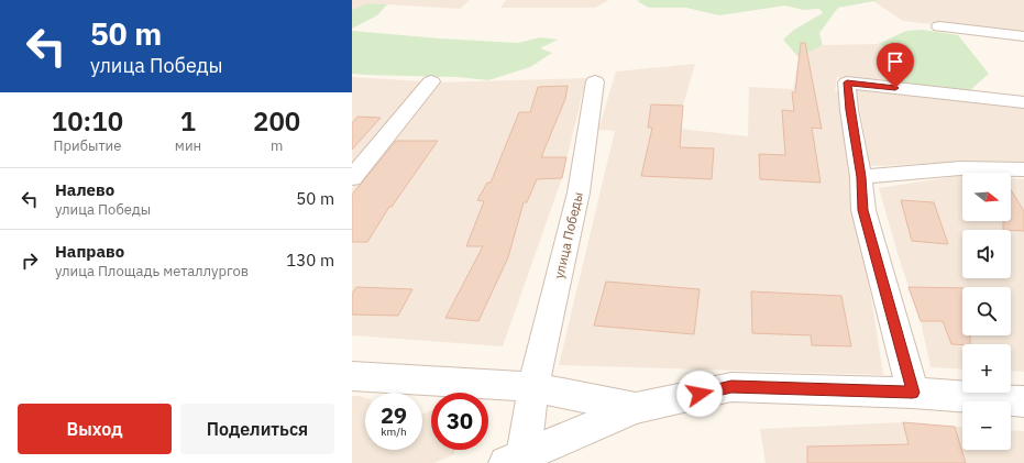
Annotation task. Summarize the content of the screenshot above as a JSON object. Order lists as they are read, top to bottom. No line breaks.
{"streets":{"street":["улица Победы"]},"north":"right","page":{"turn":["50 m","улица Победы"],"eta":["10:10","Прибытие","1","мин","200","m"],"list":[{"name":"Налево","note":"улица Победы","value":"50 m"},{"name":"Направо","note":"улица Площадь металлургов","value":"130 m"}],"map_buttons":["+","−"],"speed":"29 km/h","limit":"30","buttons":["Выход","Поделиться"]}}
